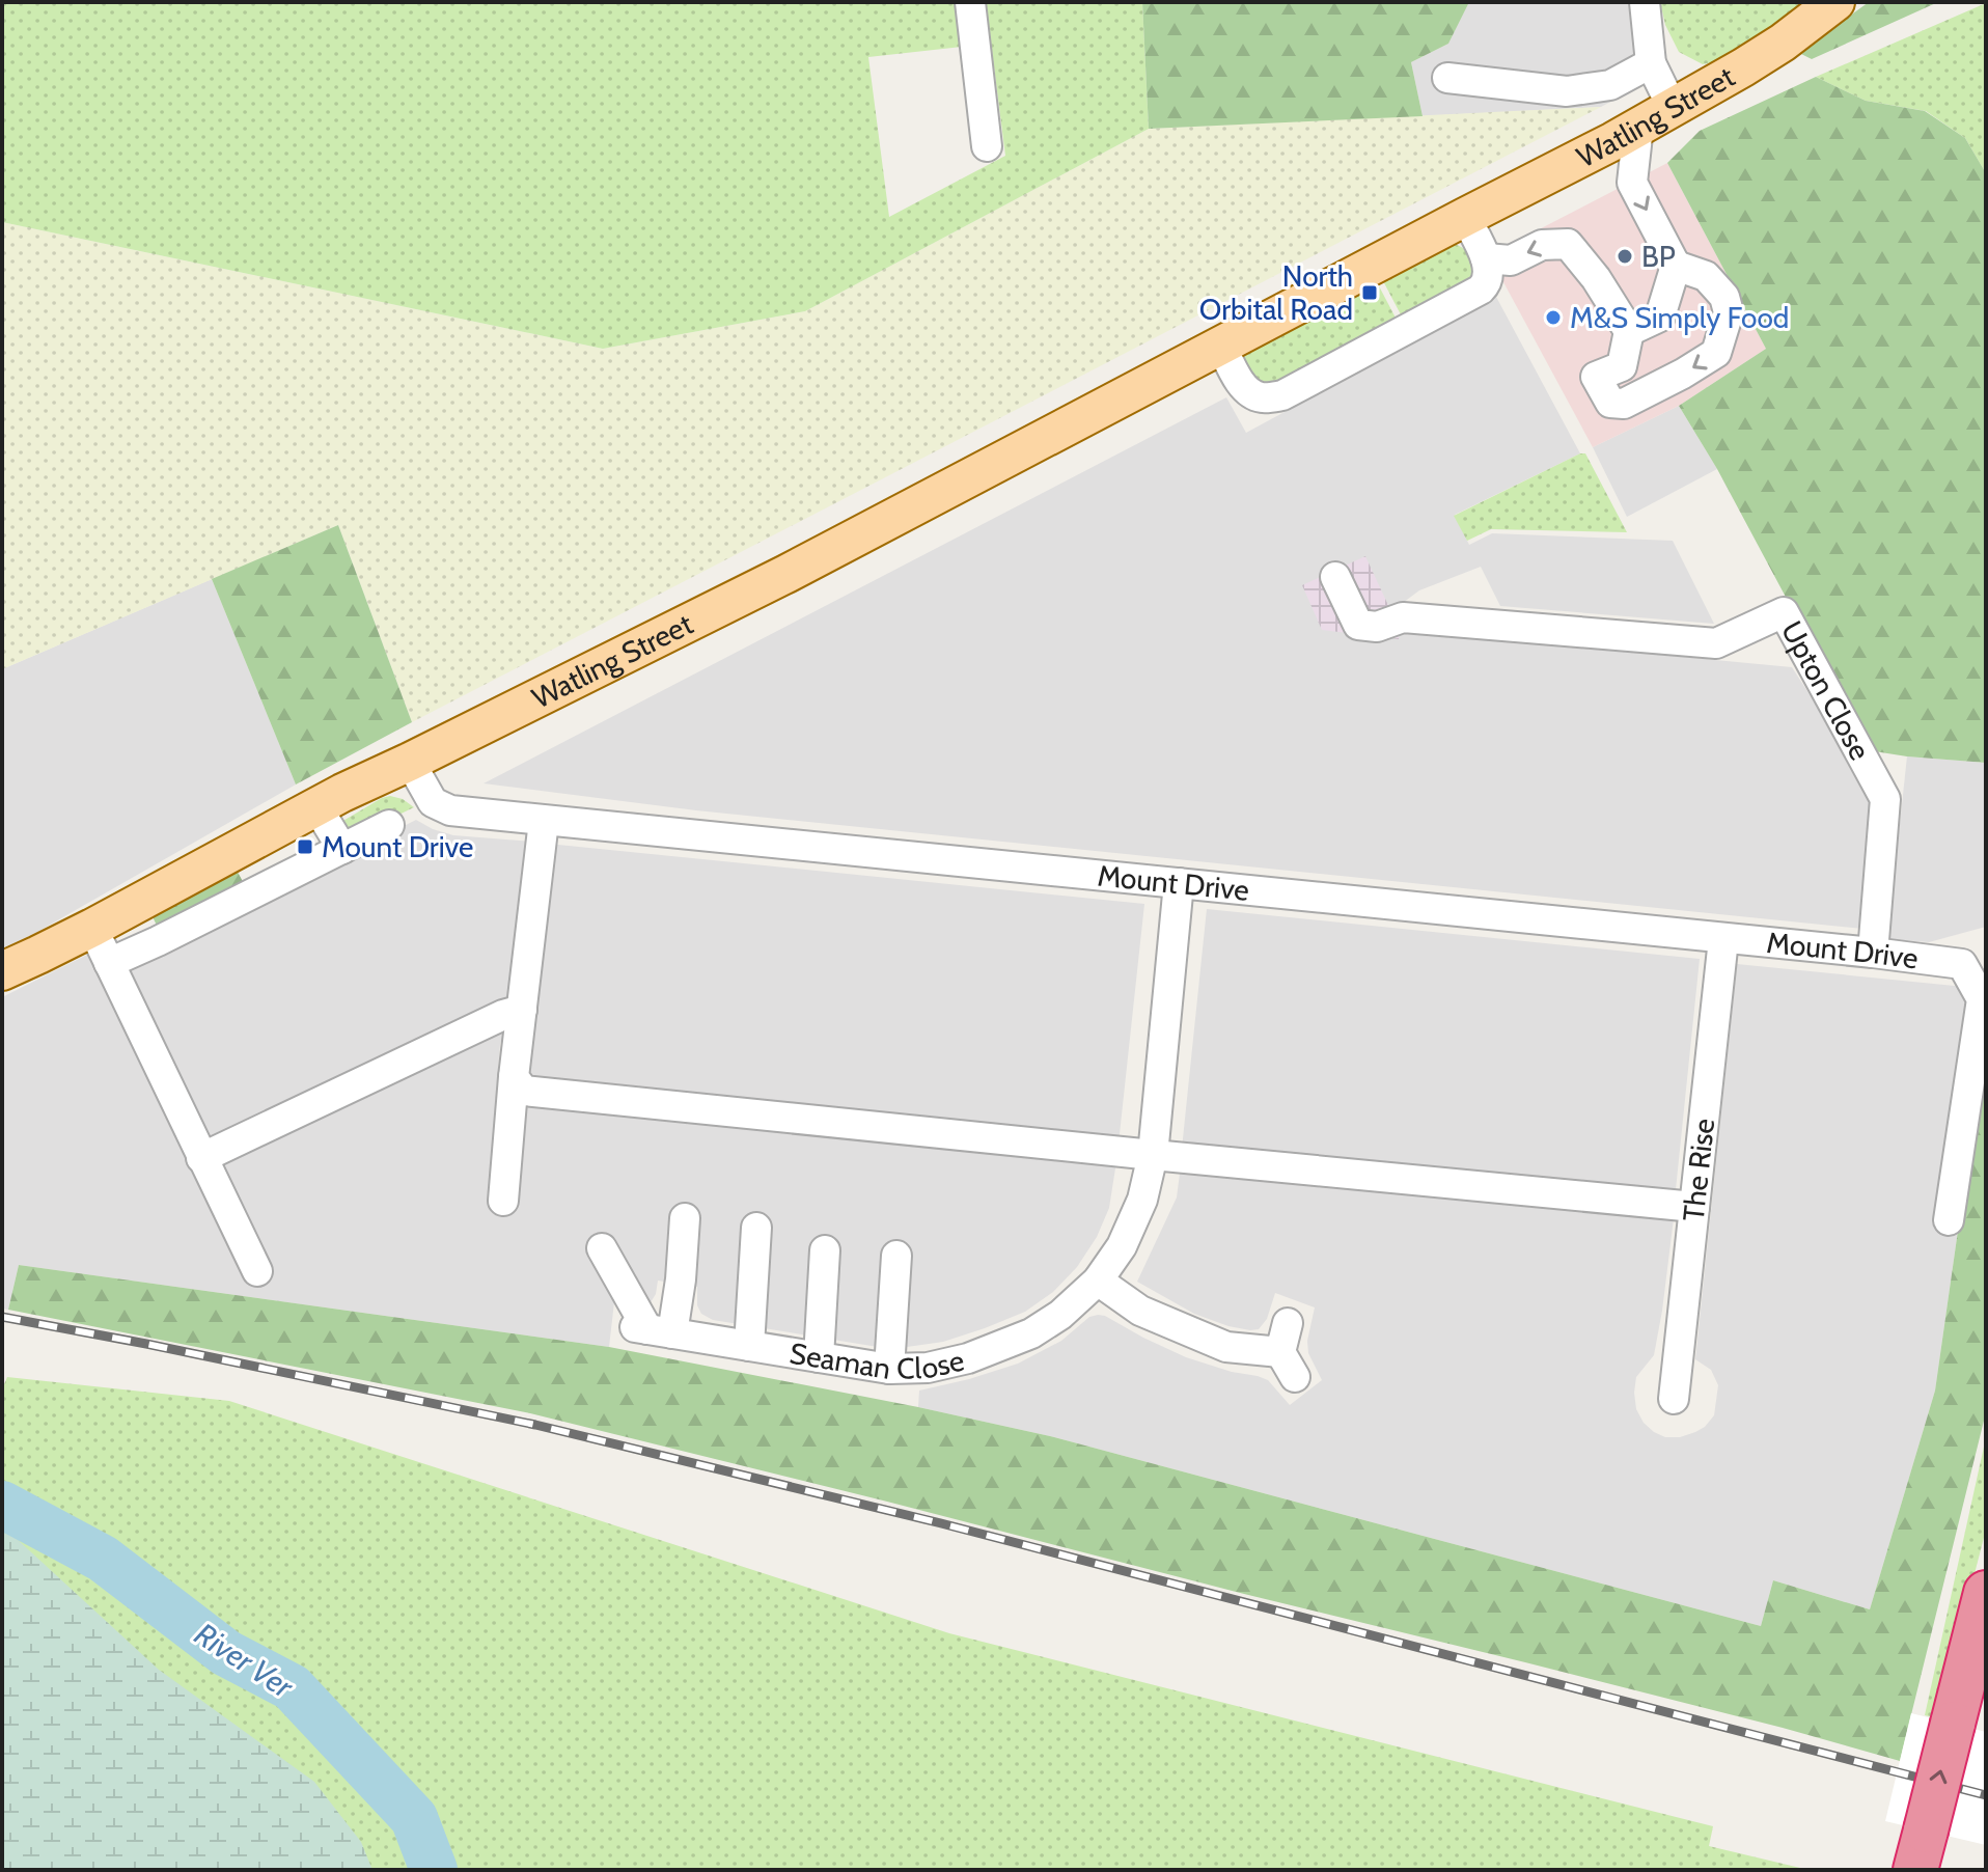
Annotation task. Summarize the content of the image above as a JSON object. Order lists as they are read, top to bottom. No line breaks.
{"streets":{"main road":["Watling Street"],"street":["Upton Close","Mount Drive","The Rise","Seaman Close"]},"crossings":[["Watling Street","Mount Drive"],["Upton Close","Mount Drive"],["Mount Drive","The Rise"],["Mount Drive","Seaman Close"]],"water":["River Ver"],"places":{"other":["BP","M&S Simply Food"],"transit":["North Orbital Road","Mount Drive"]}}
